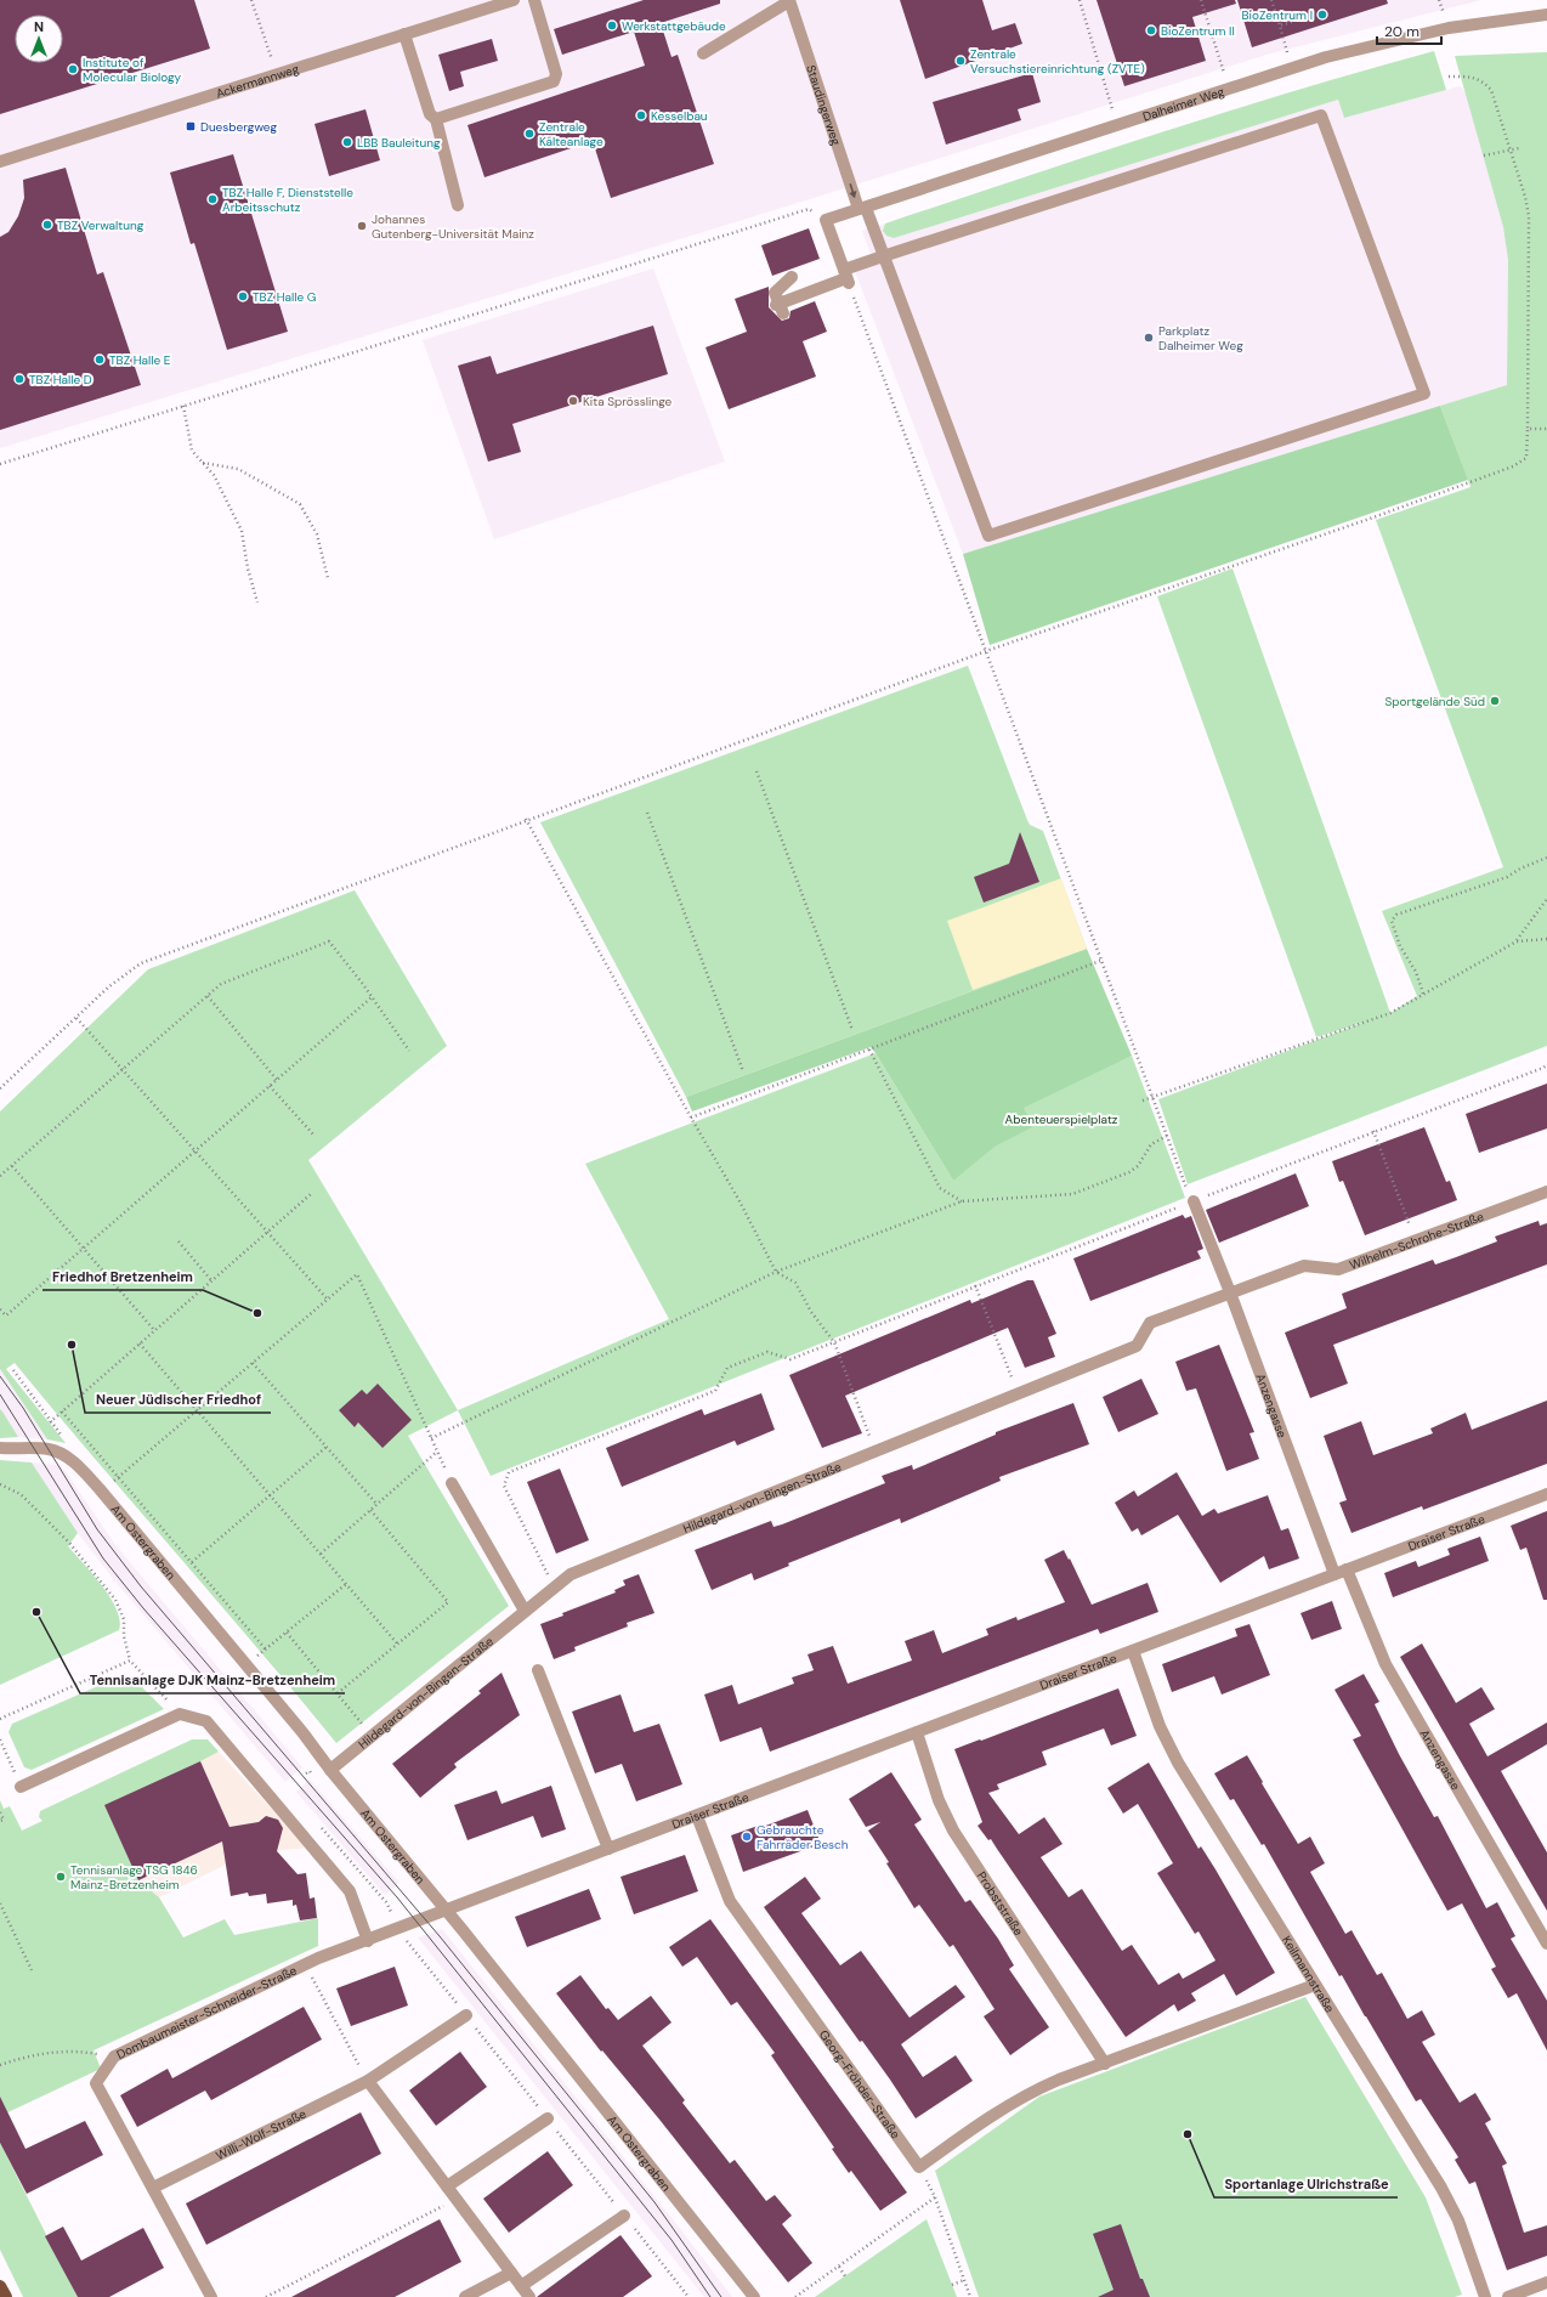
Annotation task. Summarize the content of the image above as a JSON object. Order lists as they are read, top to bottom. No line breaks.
{"streets":{"street":["Ackermannweg","Dalheimer Weg","Staudingerweg","Wilhelm-Schrohe-Straße","Anzengasse","Hildegard-von-Bingen-Straße","Draiser Straße","Am Ostergraben","Probststraße","Keilmannstraße","Dombaumeister-Schneider-Straße","Georg-Fröhder-Straße","Willi-Wolf-Straße"]},"crossings":[["Dalheimer Weg","Staudingerweg"],["Wilhelm-Schrohe-Straße","Anzengasse"],["Wilhelm-Schrohe-Straße","Hildegard-von-Bingen-Straße"],["Anzengasse","Hildegard-von-Bingen-Straße"],["Anzengasse","Draiser Straße"],["Hildegard-von-Bingen-Straße","Am Ostergraben"],["Draiser Straße","Am Ostergraben"],["Draiser Straße","Probststraße"],["Draiser Straße","Keilmannstraße"],["Draiser Straße","Dombaumeister-Schneider-Straße"],["Draiser Straße","Georg-Fröhder-Straße"],["Am Ostergraben","Dombaumeister-Schneider-Straße"],["Dombaumeister-Schneider-Straße","Willi-Wolf-Straße"]],"one_way":["Staudingerweg"],"parks":["Abenteuerspielplatz"],"places":{"other":["BioZentrum I","Werkstattgebäude","BioZentrum II","Zentrale Versuchstiereinrichtung (ZVTE)","Institute of Molecular Biology","Kesselbau","Zentrale Kälteanlage","LBB Bauleitung","TBZ Halle F, Dienststelle Arbeitsschutz","TBZ Verwaltung","Johannes Gutenberg-Universität Mainz","TBZ Halle G","Parkplatz Dalheimer Weg","TBZ Halle E","TBZ Halle D","Kita Sprösslinge","Sportgelände Süd","Friedhof Bretzenheim","Neuer Jüdischer Friedhof","Tennisanlage DJK Mainz-Bretzenheim","Gebrauchte Fahrräder Besch","Tennisanlage TSG 1846 Mainz-Bretzenheim","Sportanlage Ulrichstraße"],"transit":["Duesbergweg"]},"scale_bar":"20 m","north":"top"}
